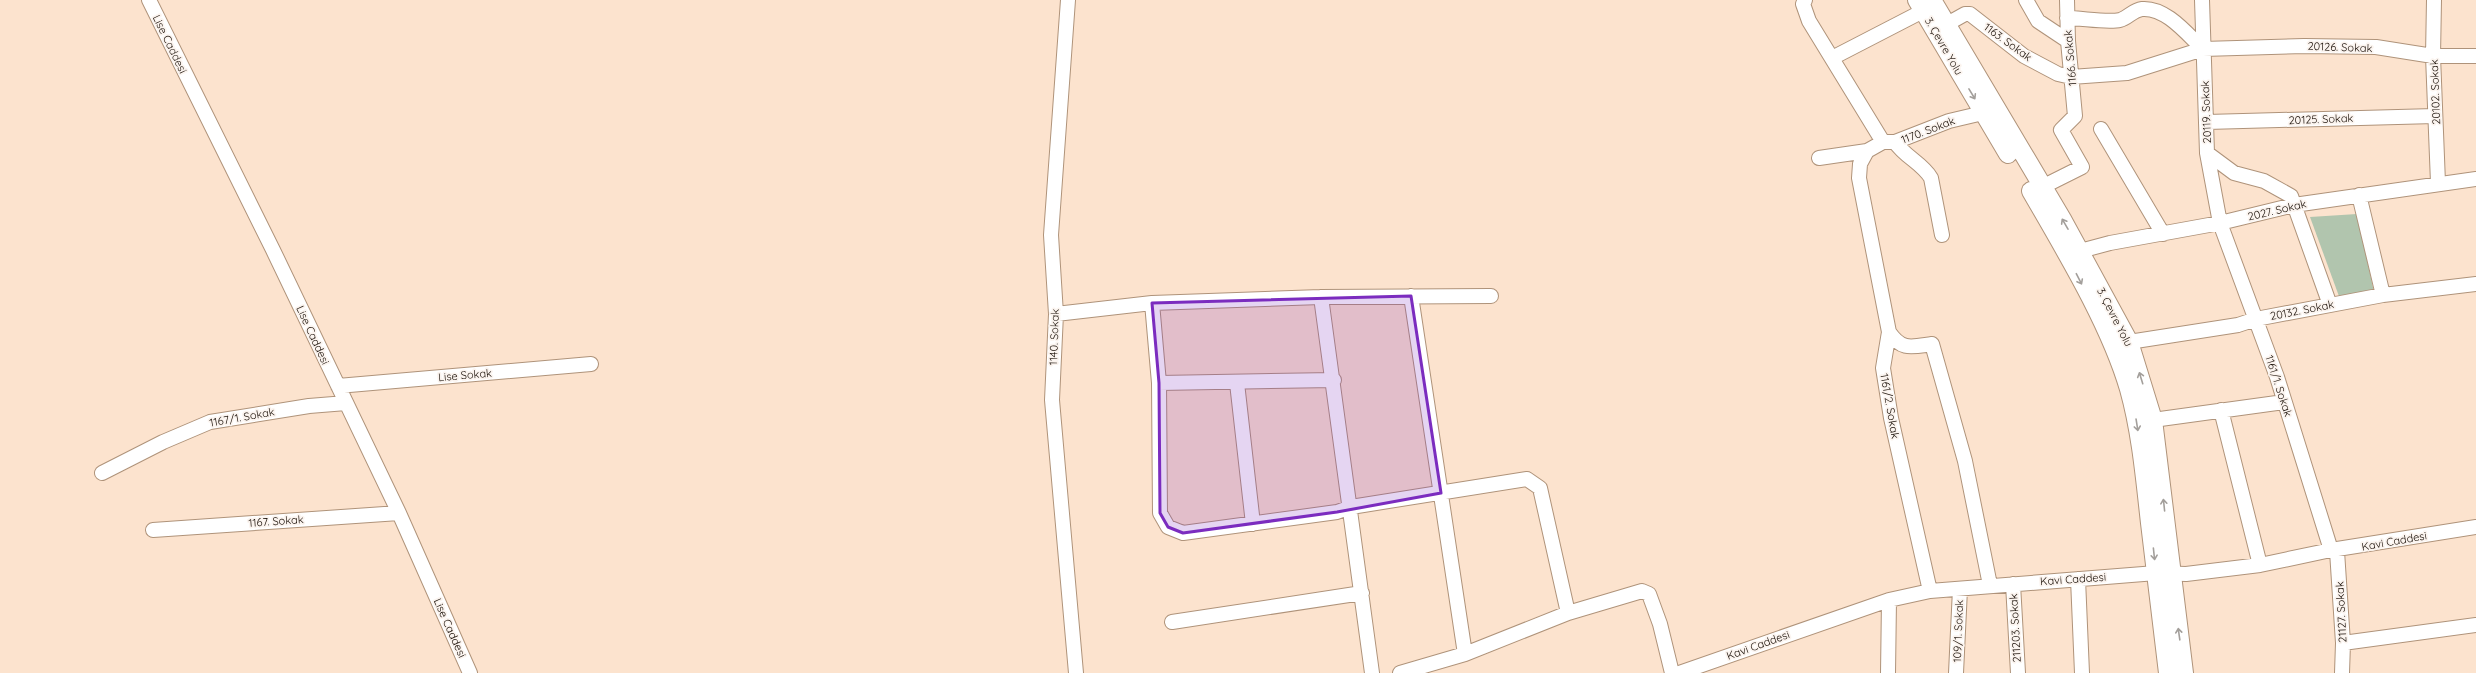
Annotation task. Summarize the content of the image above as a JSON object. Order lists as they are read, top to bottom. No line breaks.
{"streets":{"main road":["3. Çevre Yolu"],"street":["1163. Sokak","Lise Caddesi","20126. Sokak","1166. Sokak","20102. Sokak","20119. Sokak","20125. Sokak","1170. Sokak","2027. Sokak","20132. Sokak","1140. Sokak","Lise Sokak","1161/1. Sokak","1161/2. Sokak","1167/1. Sokak","1167. Sokak","Kavi Caddesi","21127. Sokak","211203. Sokak","109/1. Sokak"]},"crossings":[["1163. Sokak","3. Çevre Yolu"],["1163. Sokak","20126. Sokak"],["1163. Sokak","1166. Sokak"],["Lise Caddesi","Lise Sokak"],["Lise Caddesi","1167/1. Sokak"],["Lise Caddesi","1167. Sokak"],["3. Çevre Yolu","1166. Sokak"],["3. Çevre Yolu","1170. Sokak"],["3. Çevre Yolu","2027. Sokak"],["3. Çevre Yolu","20132. Sokak"],["3. Çevre Yolu","Kavi Caddesi"],["20126. Sokak","1166. Sokak"],["20126. Sokak","20102. Sokak"],["20126. Sokak","20119. Sokak"],["20102. Sokak","20125. Sokak"],["20102. Sokak","2027. Sokak"],["20119. Sokak","20125. Sokak"],["20119. Sokak","2027. Sokak"],["20119. Sokak","1161/1. Sokak"],["1170. Sokak","1161/2. Sokak"],["2027. Sokak","1161/1. Sokak"],["20132. Sokak","1161/1. Sokak"],["1161/1. Sokak","Kavi Caddesi"],["1161/1. Sokak","21127. Sokak"],["1161/2. Sokak","Kavi Caddesi"],["Kavi Caddesi","21127. Sokak"],["Kavi Caddesi","211203. Sokak"],["Kavi Caddesi","109/1. Sokak"]]}
